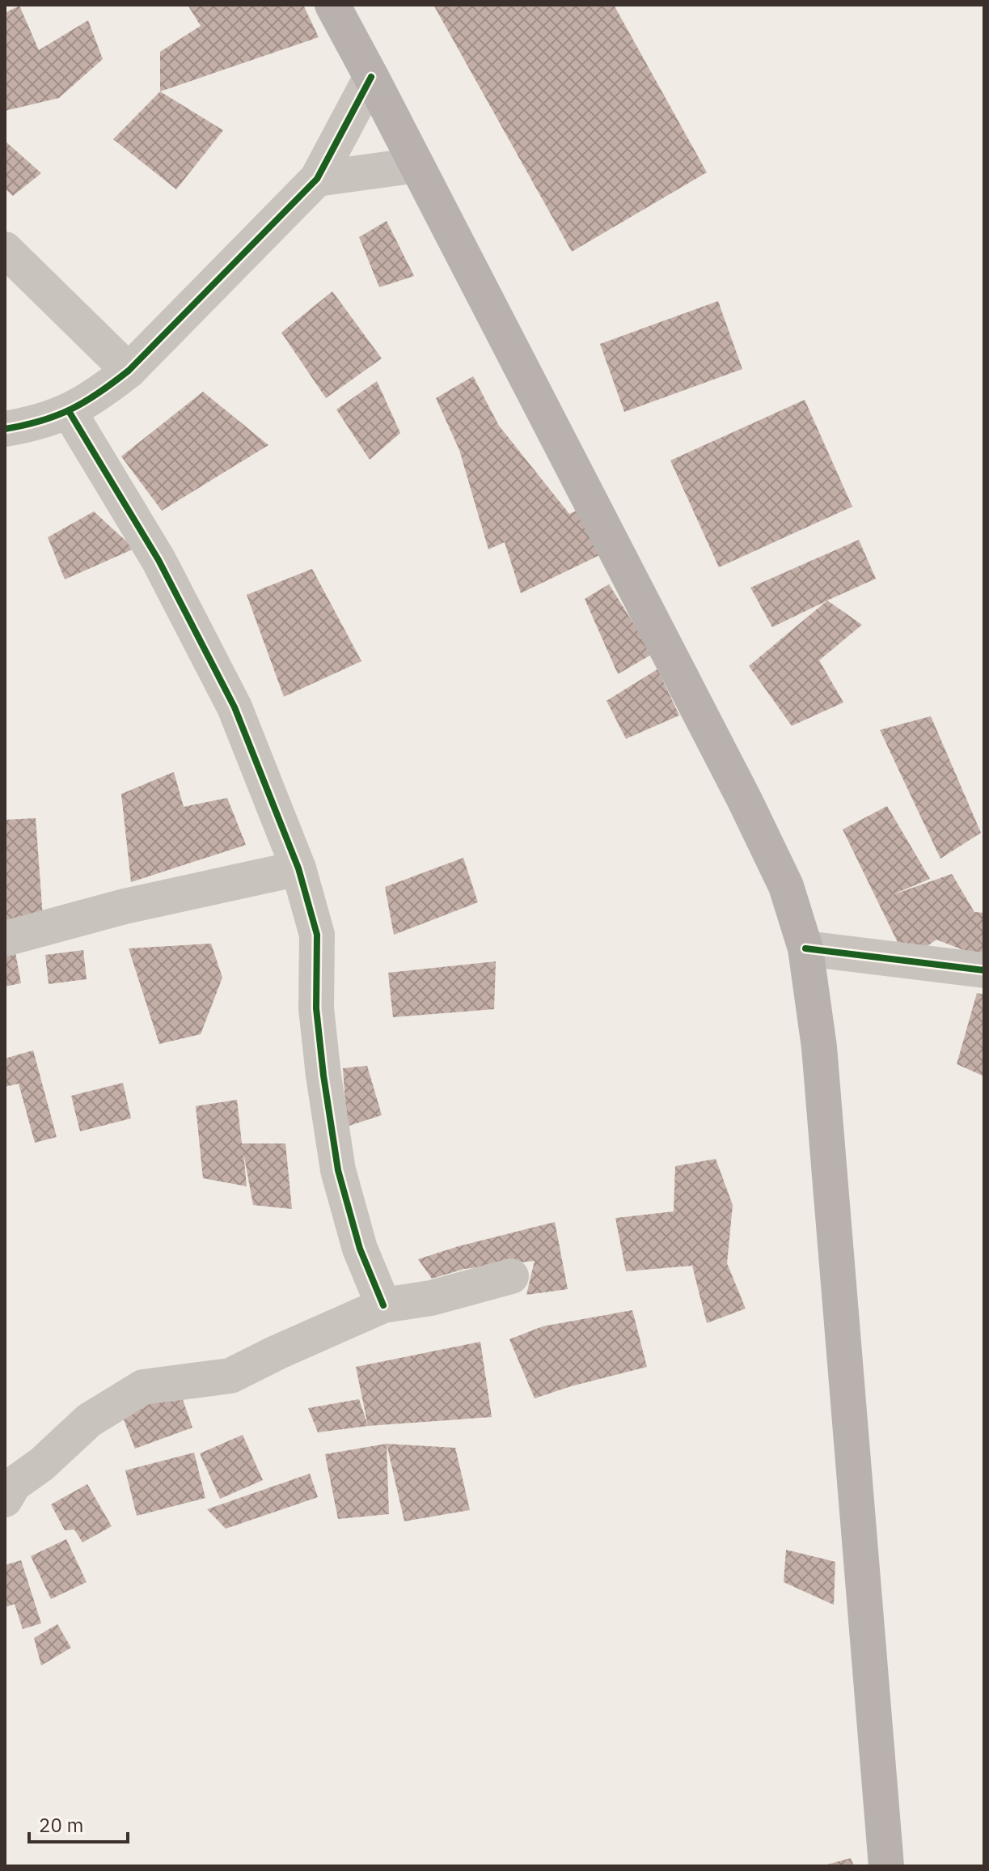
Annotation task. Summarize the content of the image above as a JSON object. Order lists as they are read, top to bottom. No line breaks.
{"scale_bar":"20 m"}
